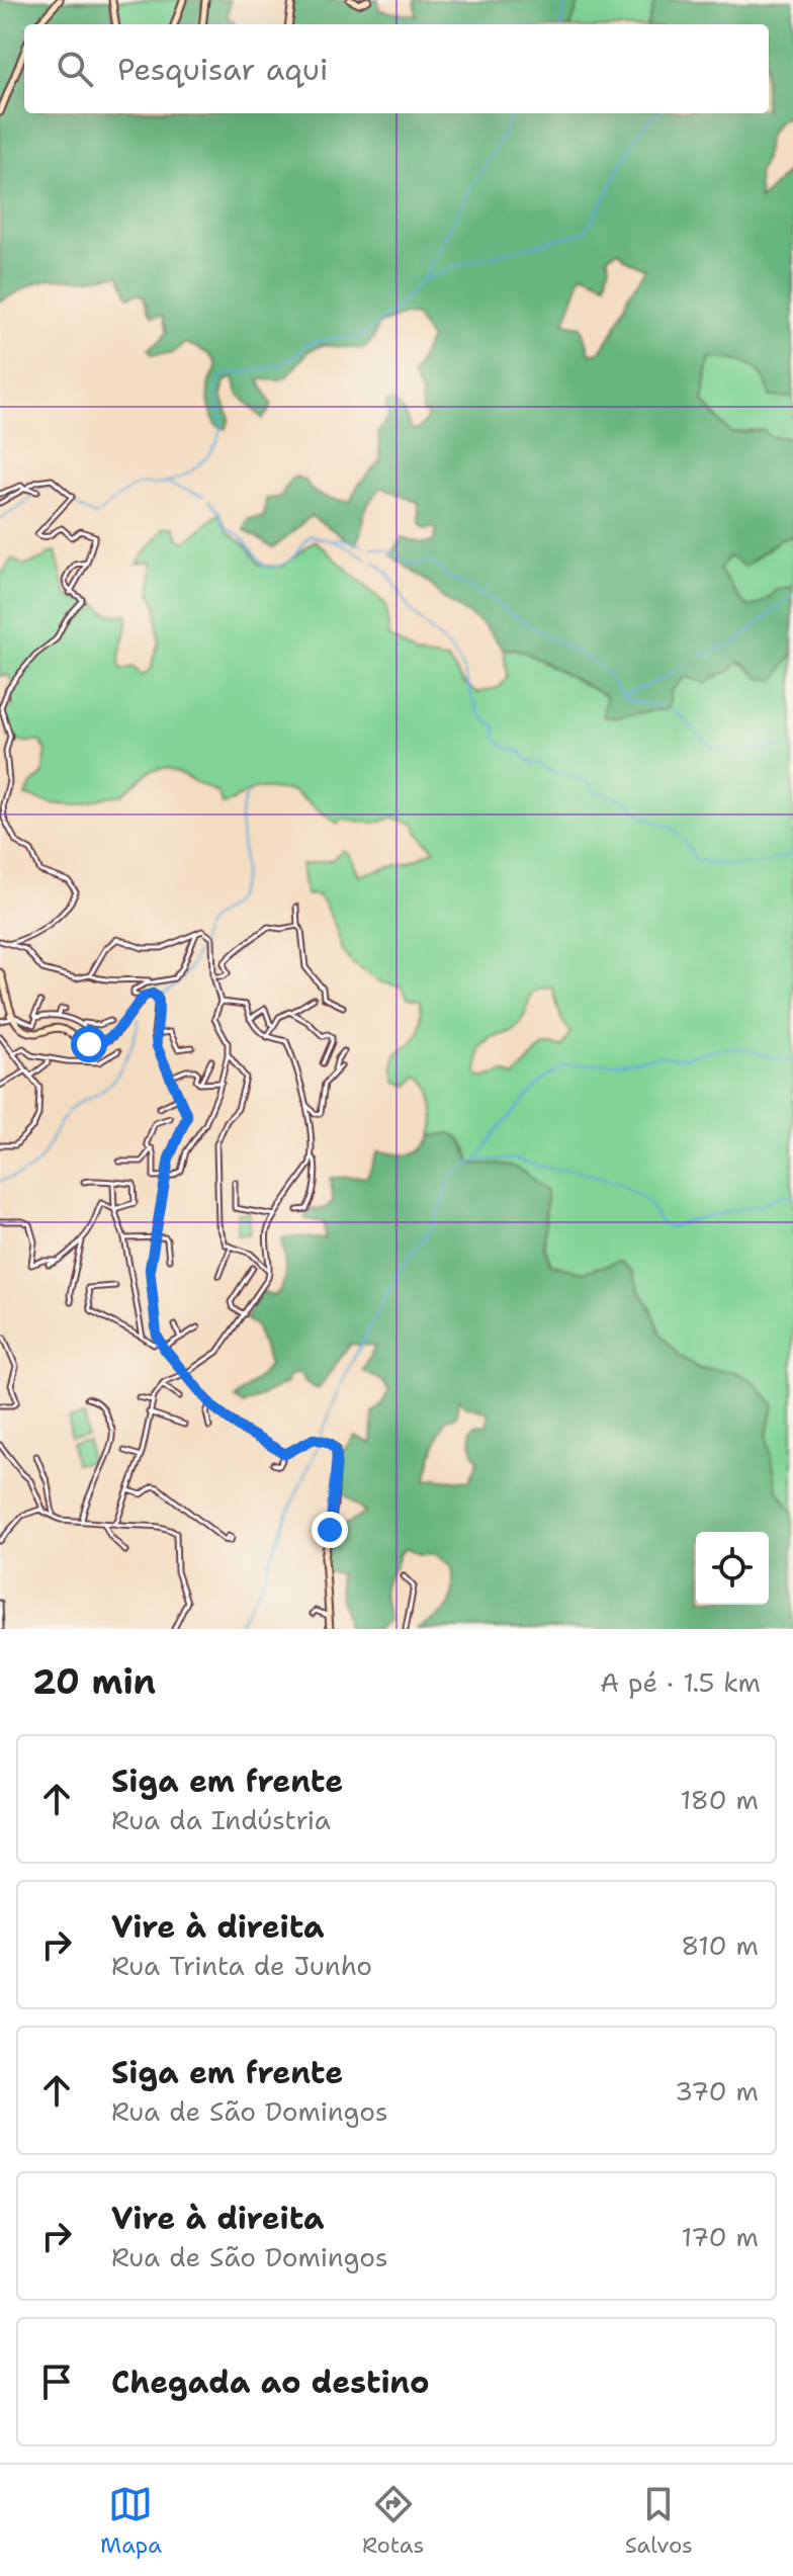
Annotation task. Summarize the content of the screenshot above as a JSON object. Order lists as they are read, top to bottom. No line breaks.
{"page":{"search":"Pesquisar aqui","heading":["20 min","A pé · 1.5 km"],"list":[["Siga em frente","Rua da Indústria","180 m"],["Vire à direita","Rua Trinta de Junho","810 m"],["Siga em frente","Rua de São Domingos","370 m"],["Vire à direita","Rua de São Domingos","170 m"],"Chegada ao destino"],"nav":["Mapa","Rotas","Salvos"]}}
